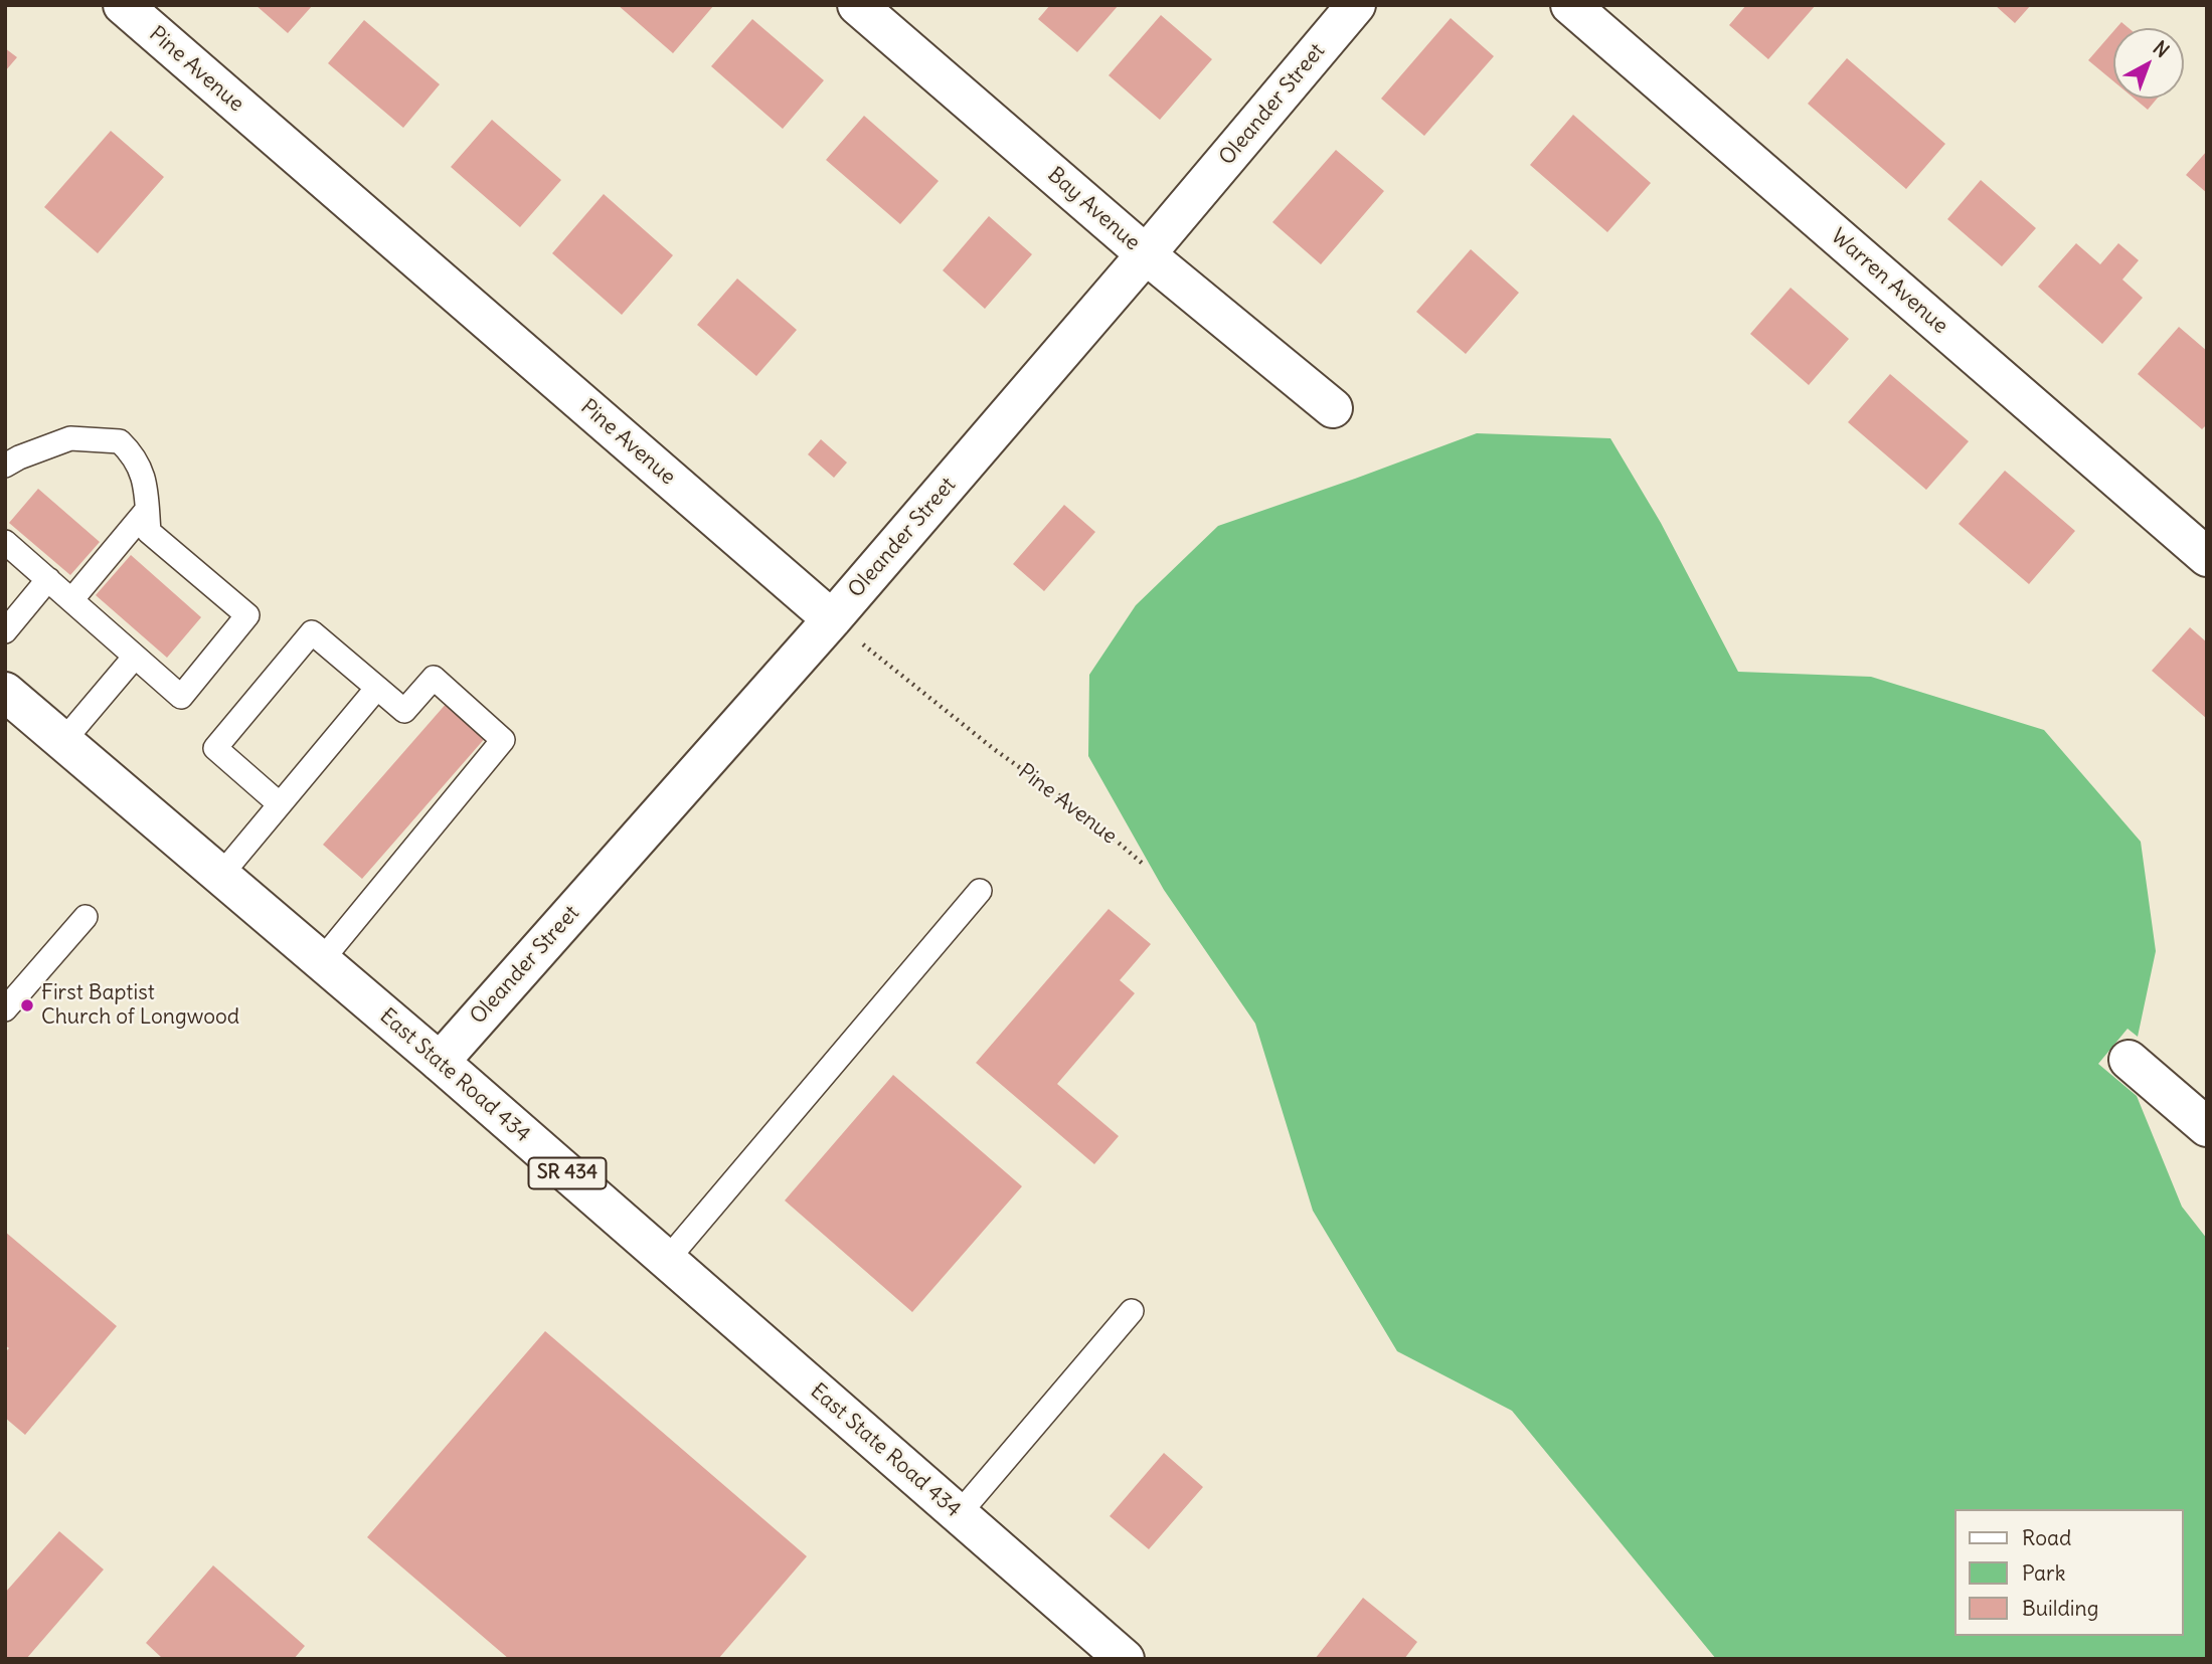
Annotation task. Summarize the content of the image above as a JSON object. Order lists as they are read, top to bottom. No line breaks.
{"streets":{"street":["Pine Avenue","Oleander Street","Bay Avenue","Warren Avenue","East State Road 434","SR 434"]},"crossings":[["Pine Avenue","Oleander Street"],["Oleander Street","Bay Avenue"],["Oleander Street","East State Road 434"]],"places":["First Baptist Church of Longwood"],"legend":["Road","Park","Building"],"north":"top right"}
